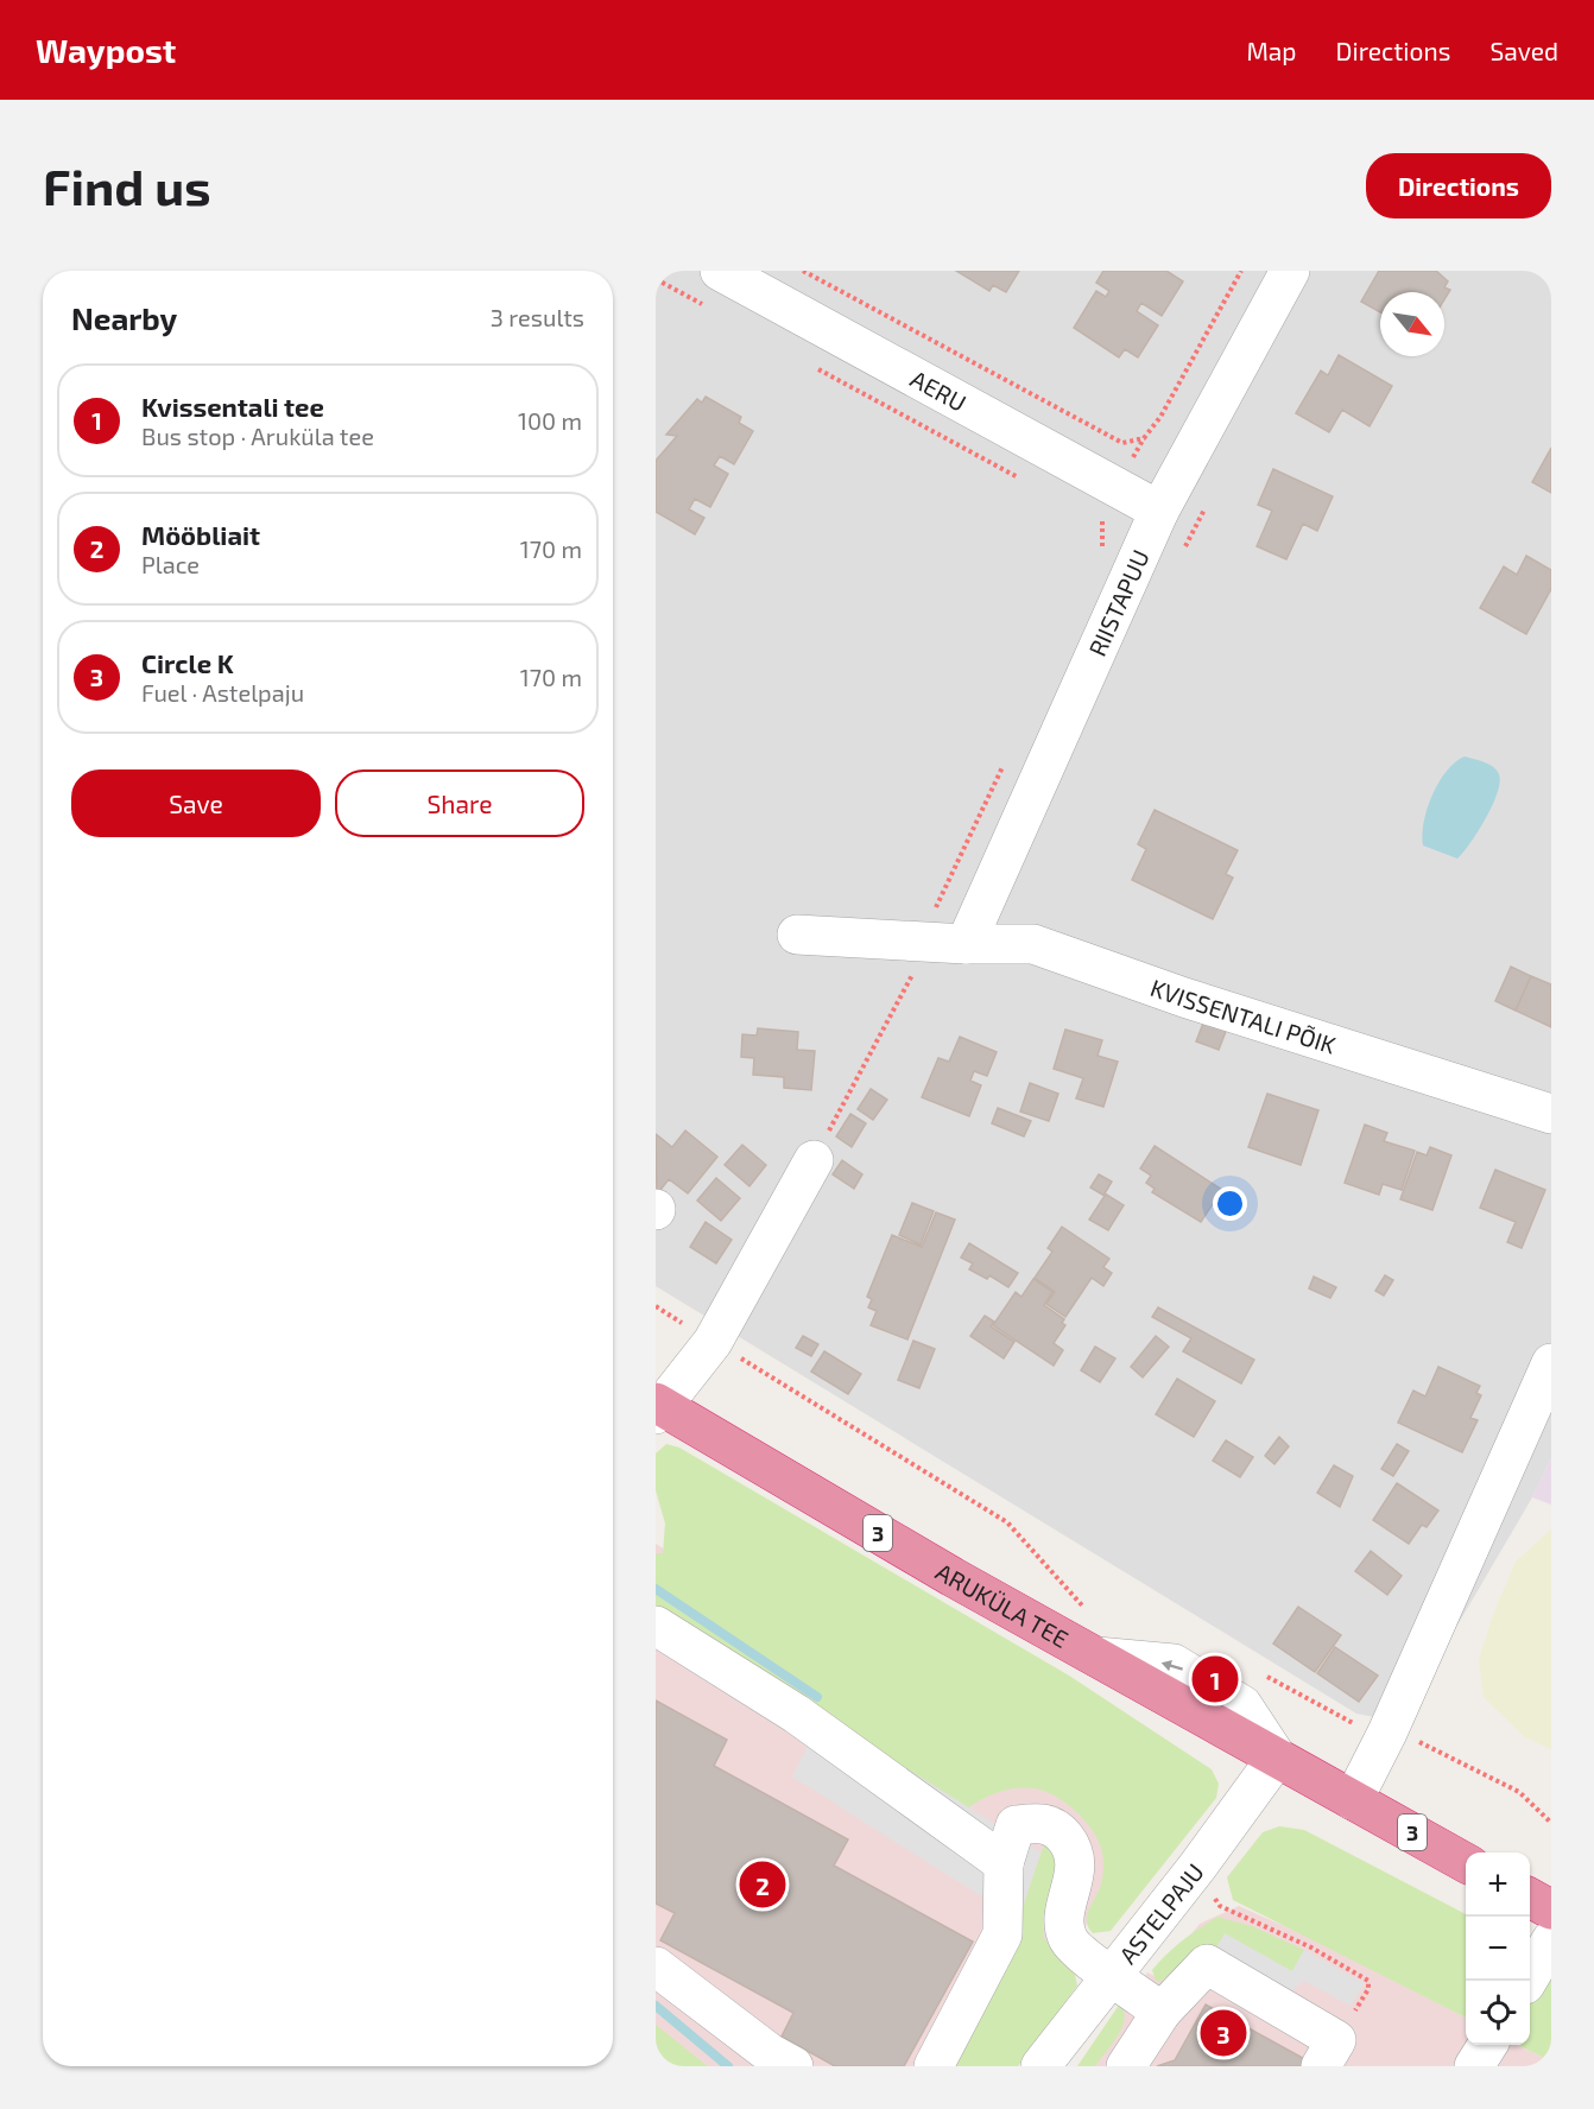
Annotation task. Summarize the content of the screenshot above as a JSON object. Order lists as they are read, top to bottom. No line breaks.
{"streets":{"highway":["3","ARUKÜLA TEE"],"street":["AERU","RIISTAPUU","KVISSENTALI PÕIK","ASTELPAJU"]},"crossings":[["AERU","RIISTAPUU"],["RIISTAPUU","KVISSENTALI PÕIK"],["3","ARUKÜLA TEE"],["ARUKÜLA TEE","ASTELPAJU"]],"north":"bottom right","page":{"header":"Waypost","nav":["Map","Directions","Saved"],"buttons":["Directions",["Save","Share"]],"title":"Find us","heading":["Nearby","3 results"],"list":[{"mark":"1","name":"Kvissentali tee","note":"Bus stop · Aruküla tee","value":"100 m"},{"mark":"2","name":"Mööbliait","note":"Place","value":"170 m"},{"mark":"3","name":"Circle K","note":"Fuel · Astelpaju","value":"170 m"}],"pins":["1","2","3"],"map_buttons":["+","−"]}}
